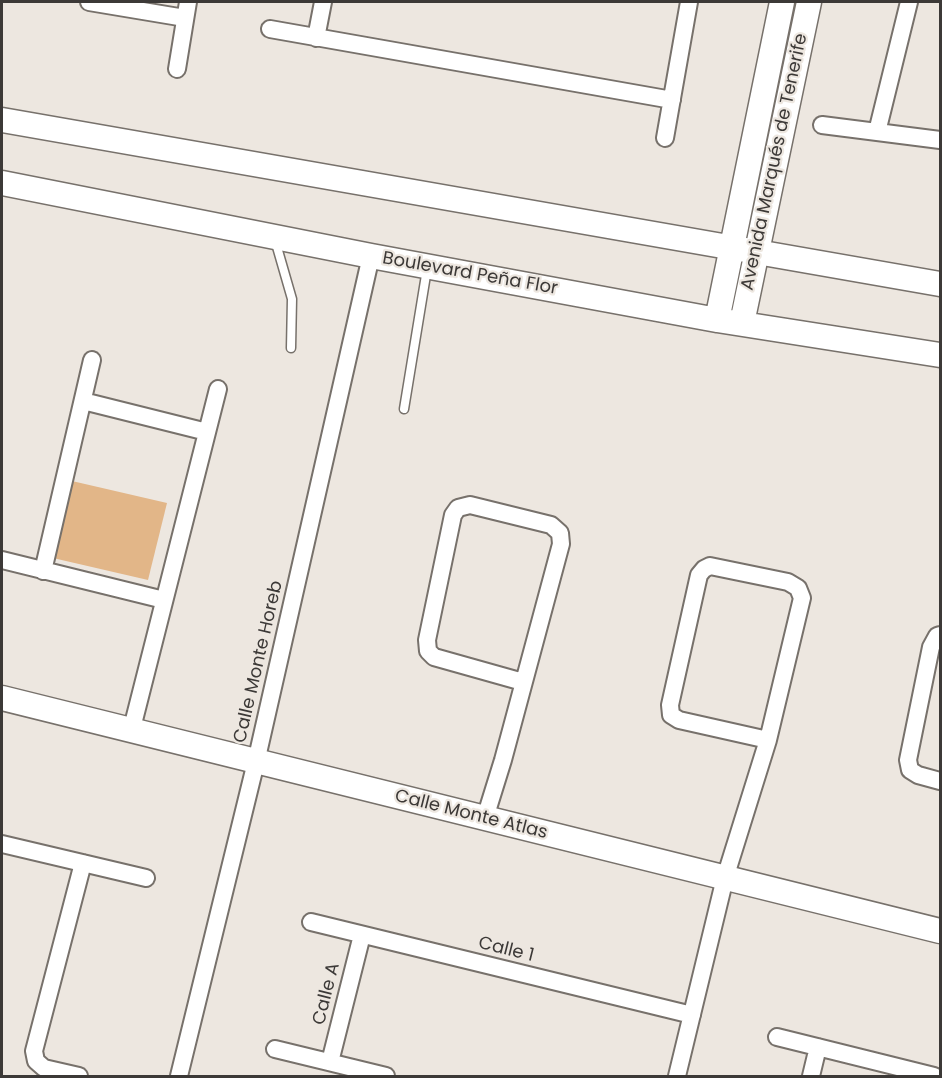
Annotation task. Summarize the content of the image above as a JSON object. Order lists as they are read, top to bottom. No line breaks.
{"streets":{"main road":["Avenida Marqués de Tenerife","Boulevard Peña Flor","Calle Monte Atlas"],"street":["Calle Monte Horeb","Calle 1","Calle A"]},"crossings":[["Avenida Marqués de Tenerife","Boulevard Peña Flor"],["Boulevard Peña Flor","Calle Monte Horeb"],["Calle Monte Horeb","Calle Monte Atlas"],["Calle 1","Calle A"]]}
